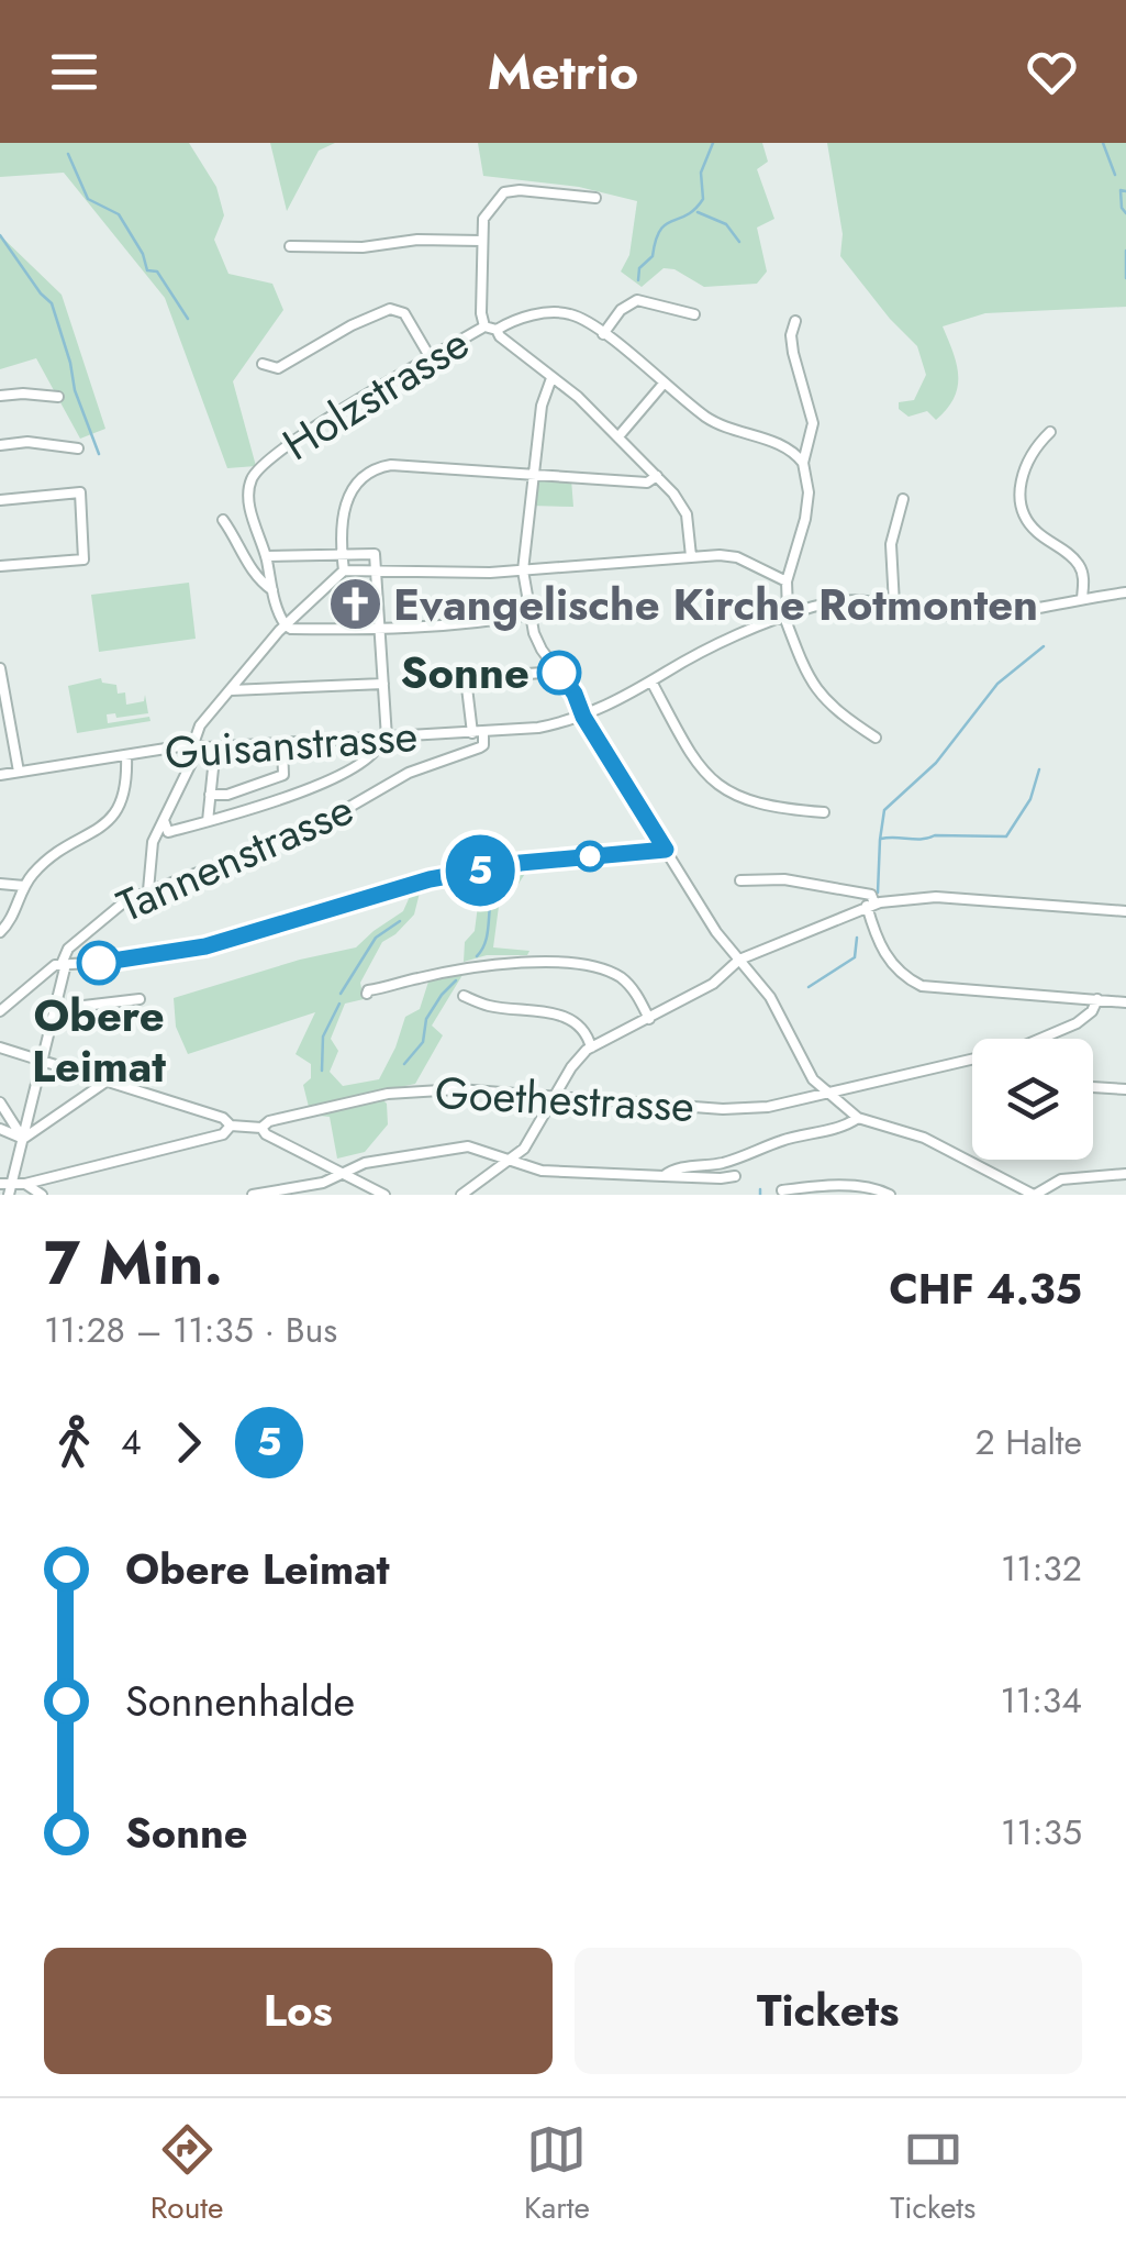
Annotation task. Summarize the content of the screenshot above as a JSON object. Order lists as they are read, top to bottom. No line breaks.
{"streets":{"street":["Holzstrasse","Guisanstrasse","Tannenstrasse","Goethestrasse"]},"crossings":[["Guisanstrasse","Tannenstrasse"]],"places":{"church":["Evangelische Kirche Rotmonten"],"other":["Sonne","Obere Leimat"]},"lines":["bus line 5"],"page":{"header":"Metrio","on_map":"5","heading":["7 Min.","11:28 – 11:35 · Bus","CHF 4.35"],"legs":["4","5","2 Halte"],"list":[{"name":"Obere Leimat","value":"11:32"},{"name":"Sonnenhalde","value":"11:34"},{"name":"Sonne","value":"11:35"}],"buttons":["Los","Tickets"],"tabs":["Route","Karte","Tickets"]}}
